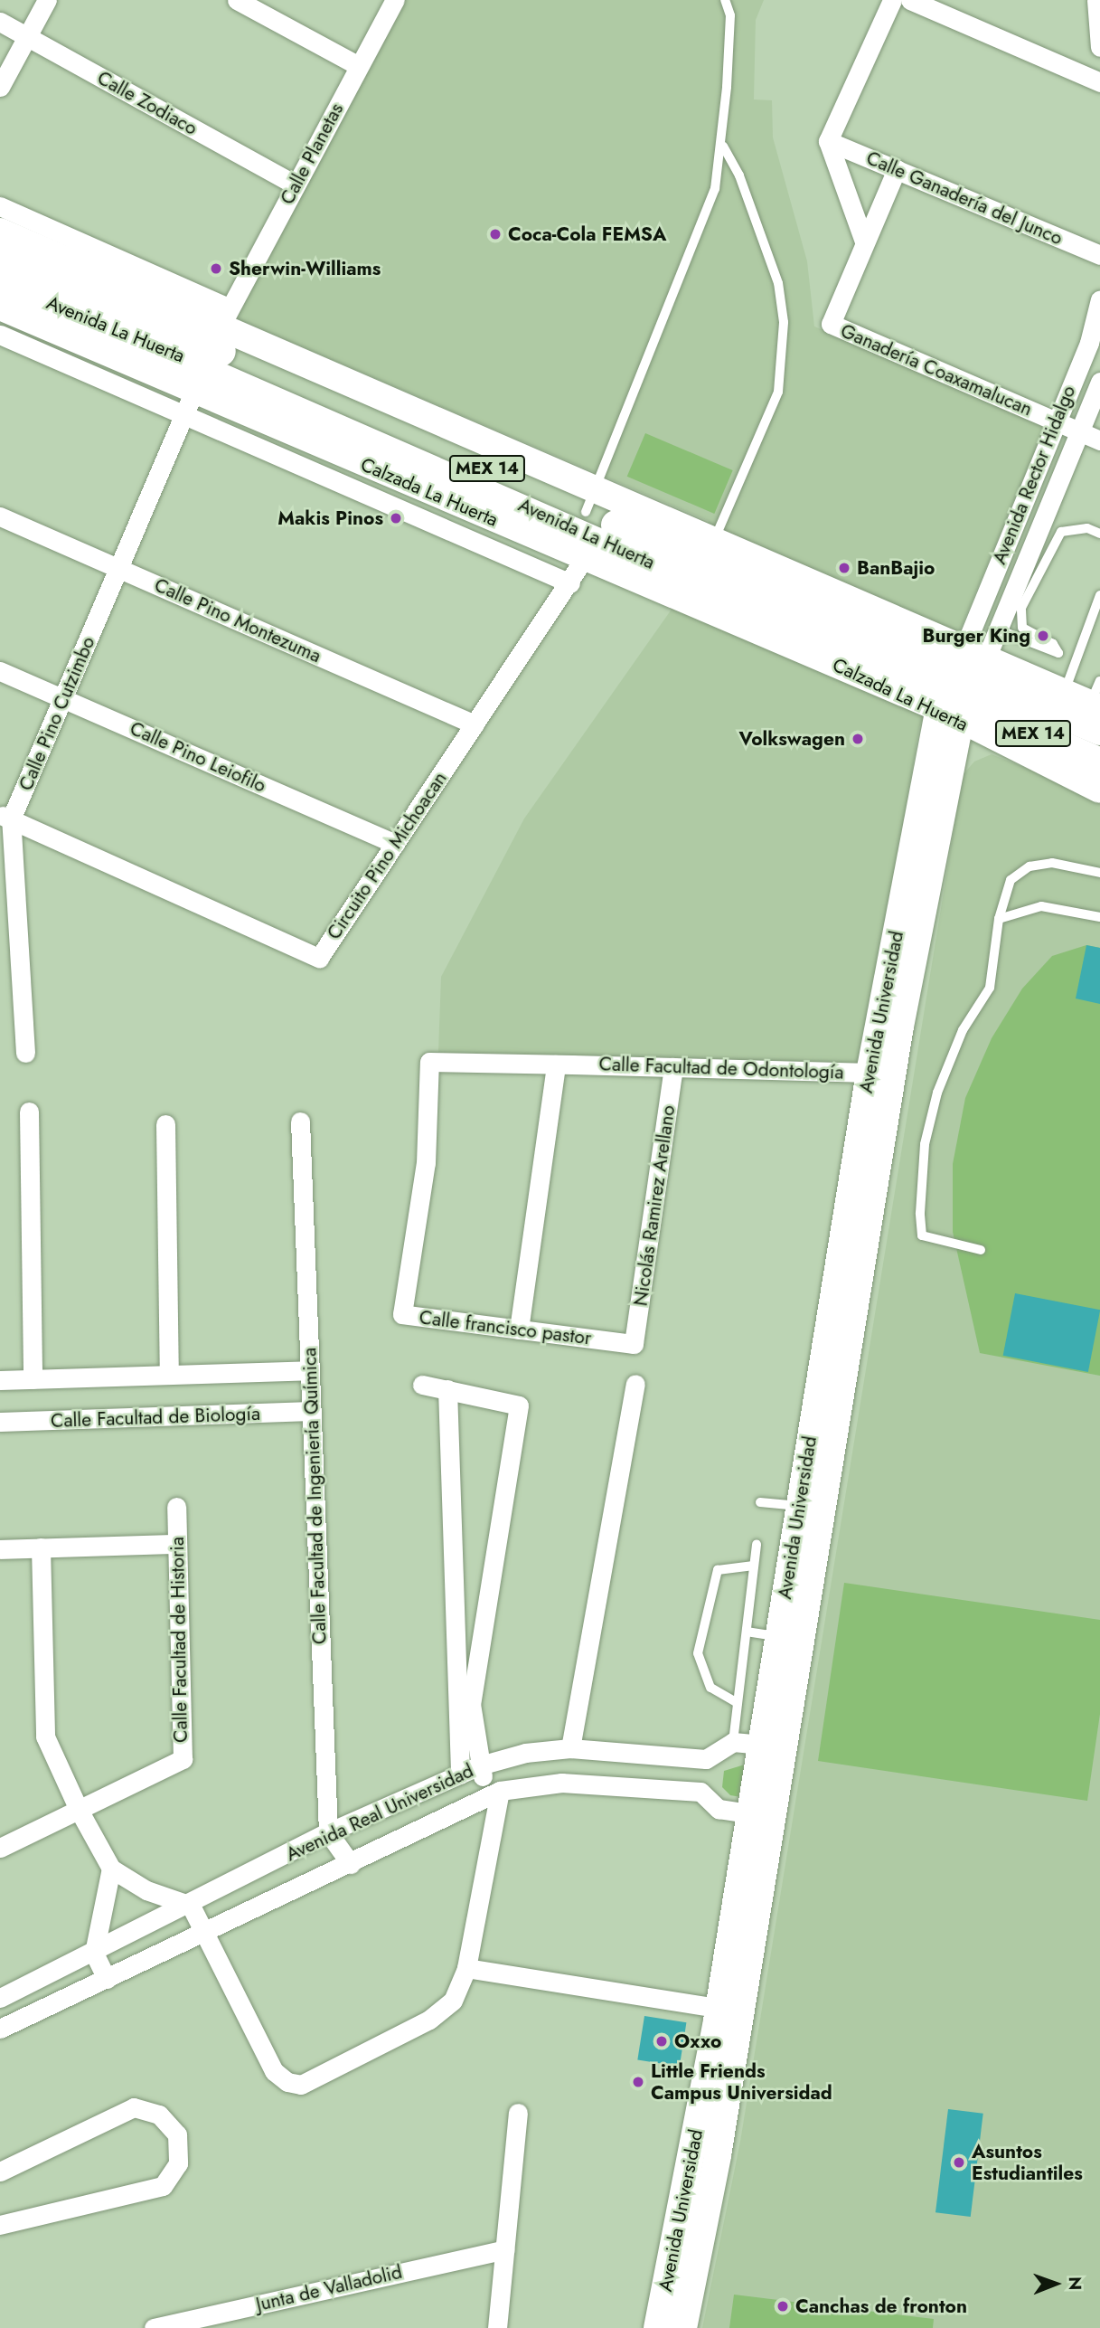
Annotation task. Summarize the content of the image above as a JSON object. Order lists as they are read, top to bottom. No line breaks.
{"streets":{"main road":["Avenida La Huerta","MEX 14"],"street":["Calle Zodiaco","Calle Planetas","Calle Ganadería del Junco","Ganadería Coaxamalucan","Avenida Rector Hidalgo","Calzada La Huerta","Calle Pino Montezuma","Calle Pino Cutzimbo","Calle Pino Leiofilo","Circuito Pino Michoacan","Avenida Universidad","Calle Facultad de Odontología","Nicolás Ramirez Arellano","Calle francisco pastor","Calle Facultad de Biología","Calle Facultad de Ingenierίa Quίmica","Calle Facultad de Historia","Avenida Real Universidad","Junta de Valladolid"]},"crossings":[["Calle Zodiaco","Calle Planetas"],["Calle Planetas","Avenida La Huerta"],["Calle Planetas","Calzada La Huerta"],["Calle Planetas","Calle Pino Cutzimbo"],["Avenida La Huerta","Avenida Rector Hidalgo"],["Avenida La Huerta","Calzada La Huerta"],["Avenida La Huerta","Calle Pino Cutzimbo"],["Avenida La Huerta","Circuito Pino Michoacan"],["Avenida La Huerta","Avenida Universidad"],["Ganadería Coaxamalucan","Avenida Rector Hidalgo"],["Avenida Rector Hidalgo","Calzada La Huerta"],["Avenida Rector Hidalgo","Avenida Universidad"],["Calzada La Huerta","Calle Pino Cutzimbo"],["Calzada La Huerta","Circuito Pino Michoacan"],["Calzada La Huerta","Avenida Universidad"],["Calle Pino Montezuma","Calle Pino Cutzimbo"],["Calle Pino Montezuma","Circuito Pino Michoacan"],["Calle Pino Cutzimbo","Calle Pino Leiofilo"],["Calle Pino Cutzimbo","Circuito Pino Michoacan"],["Calle Pino Leiofilo","Circuito Pino Michoacan"],["Avenida Universidad","Calle Facultad de Odontología"],["Avenida Universidad","Avenida Real Universidad"],["Calle Facultad de Odontología","Nicolás Ramirez Arellano"],["Calle Facultad de Odontología","Calle francisco pastor"],["Nicolás Ramirez Arellano","Calle francisco pastor"],["Calle Facultad de Biología","Calle Facultad de Ingenierίa Quίmica"],["Calle Facultad de Ingenierίa Quίmica","Avenida Real Universidad"]],"places":["Coca-Cola FEMSA","Sherwin-Williams","Makis Pinos","BanBajio","Burger King","Volkswagen","Oxxo","Little Friends Campus Universidad","Asuntos Estudiantiles","Canchas de fronton"],"north":"right"}
